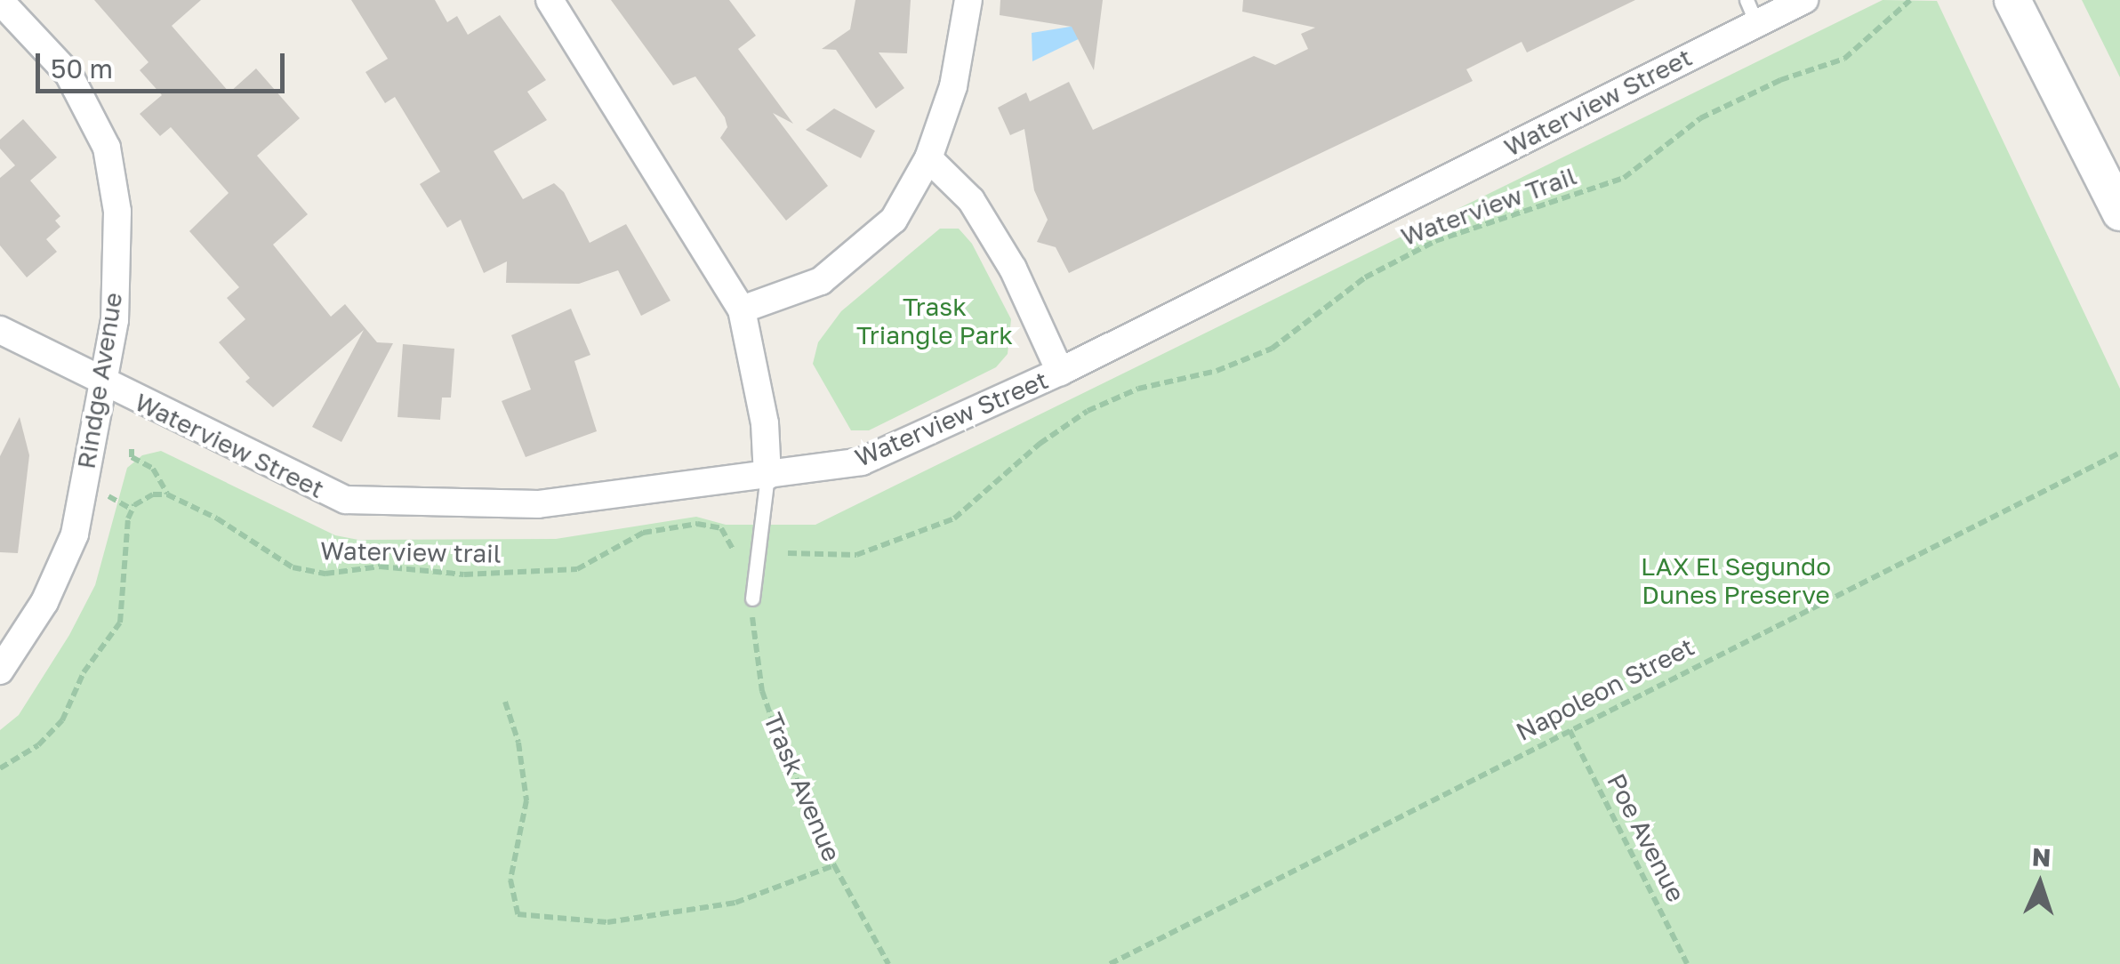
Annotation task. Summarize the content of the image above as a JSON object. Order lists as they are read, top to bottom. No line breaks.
{"streets":{"street":["Waterview Street","Rindge Avenue"],"path":["Waterview Trail","Waterview trail","Napoleon Street","Trask Avenue","Poe Avenue"]},"crossings":[["Waterview Street","Rindge Avenue"],["Napoleon Street","Poe Avenue"]],"parks":["Trask Triangle Park","LAX El Segundo Dunes Preserve"],"scale_bar":"50 m","north":"top"}
